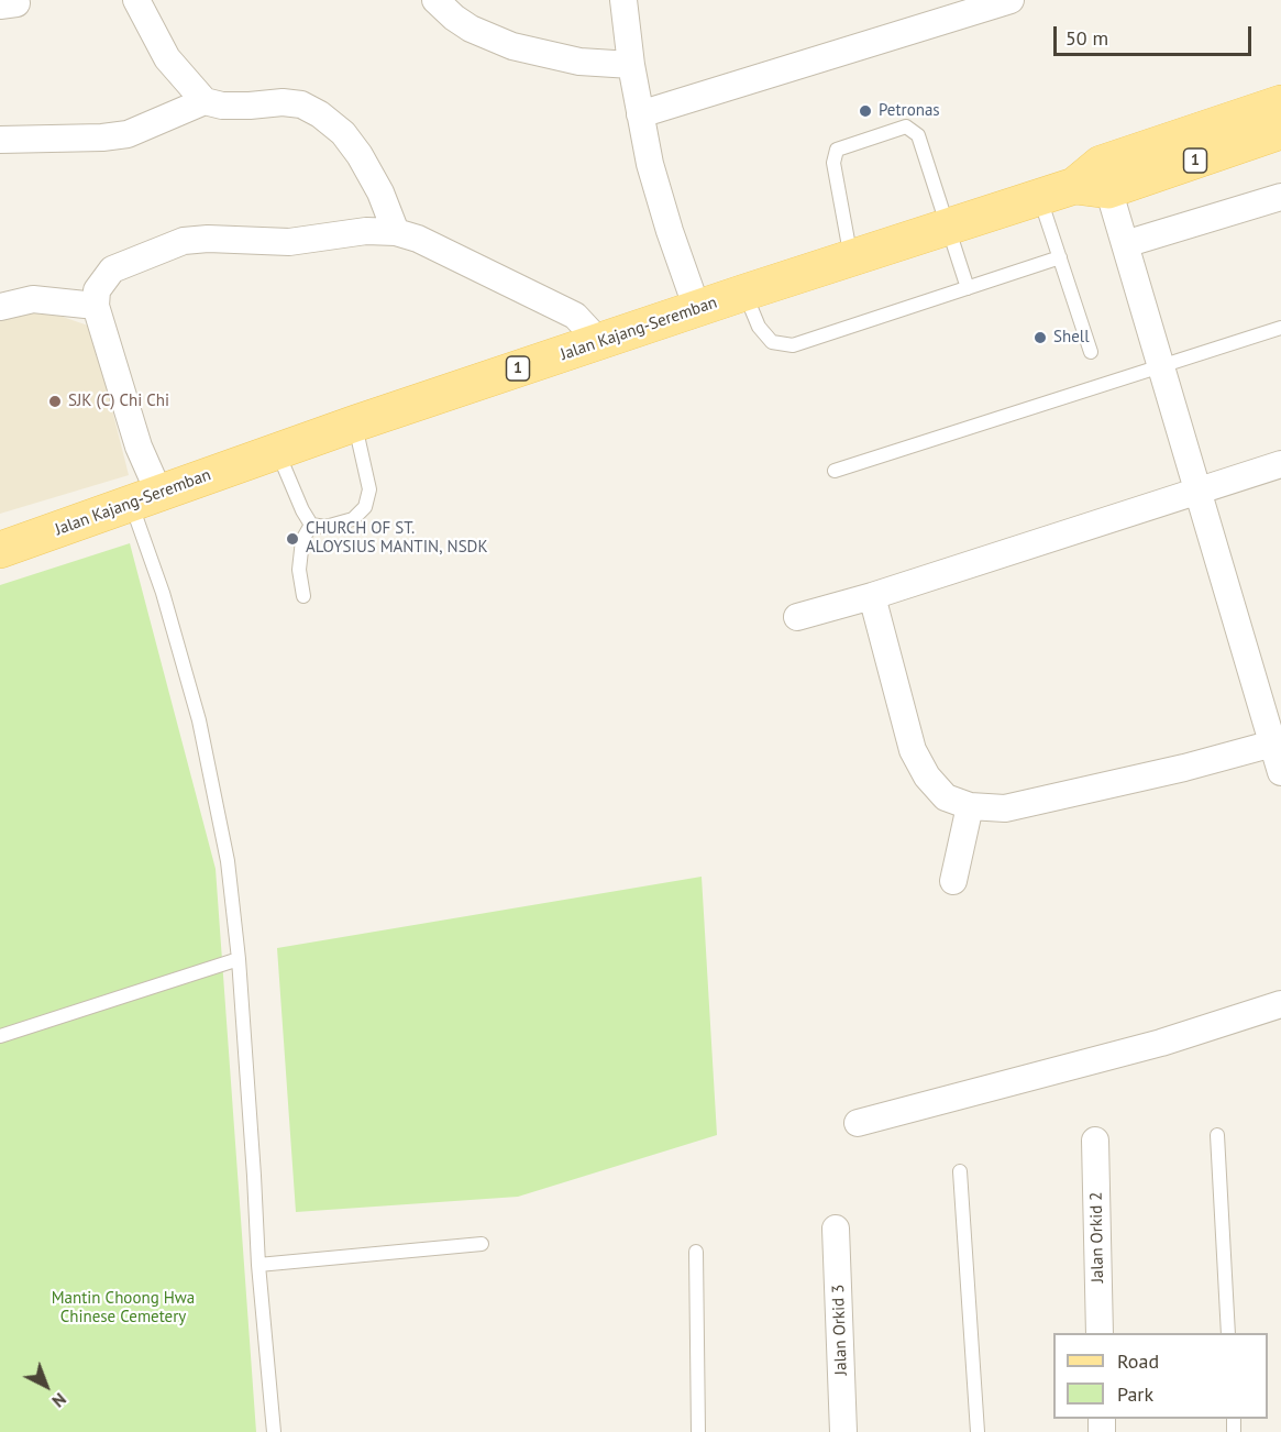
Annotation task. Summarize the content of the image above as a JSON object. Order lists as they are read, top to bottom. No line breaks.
{"streets":{"main road":["1","Jalan Kajang-Seremban"],"street":["Jalan Orkid 2","Jalan Orkid 3"]},"parks":["Mantin Choong Hwa Chinese Cemetery"],"places":["Petronas","Shell","SJK (C) Chi Chi","CHURCH OF ST. ALOYSIUS MANTIN, NSDK"],"legend":["Road","Park"],"scale_bar":"50 m","north":"bottom right"}
